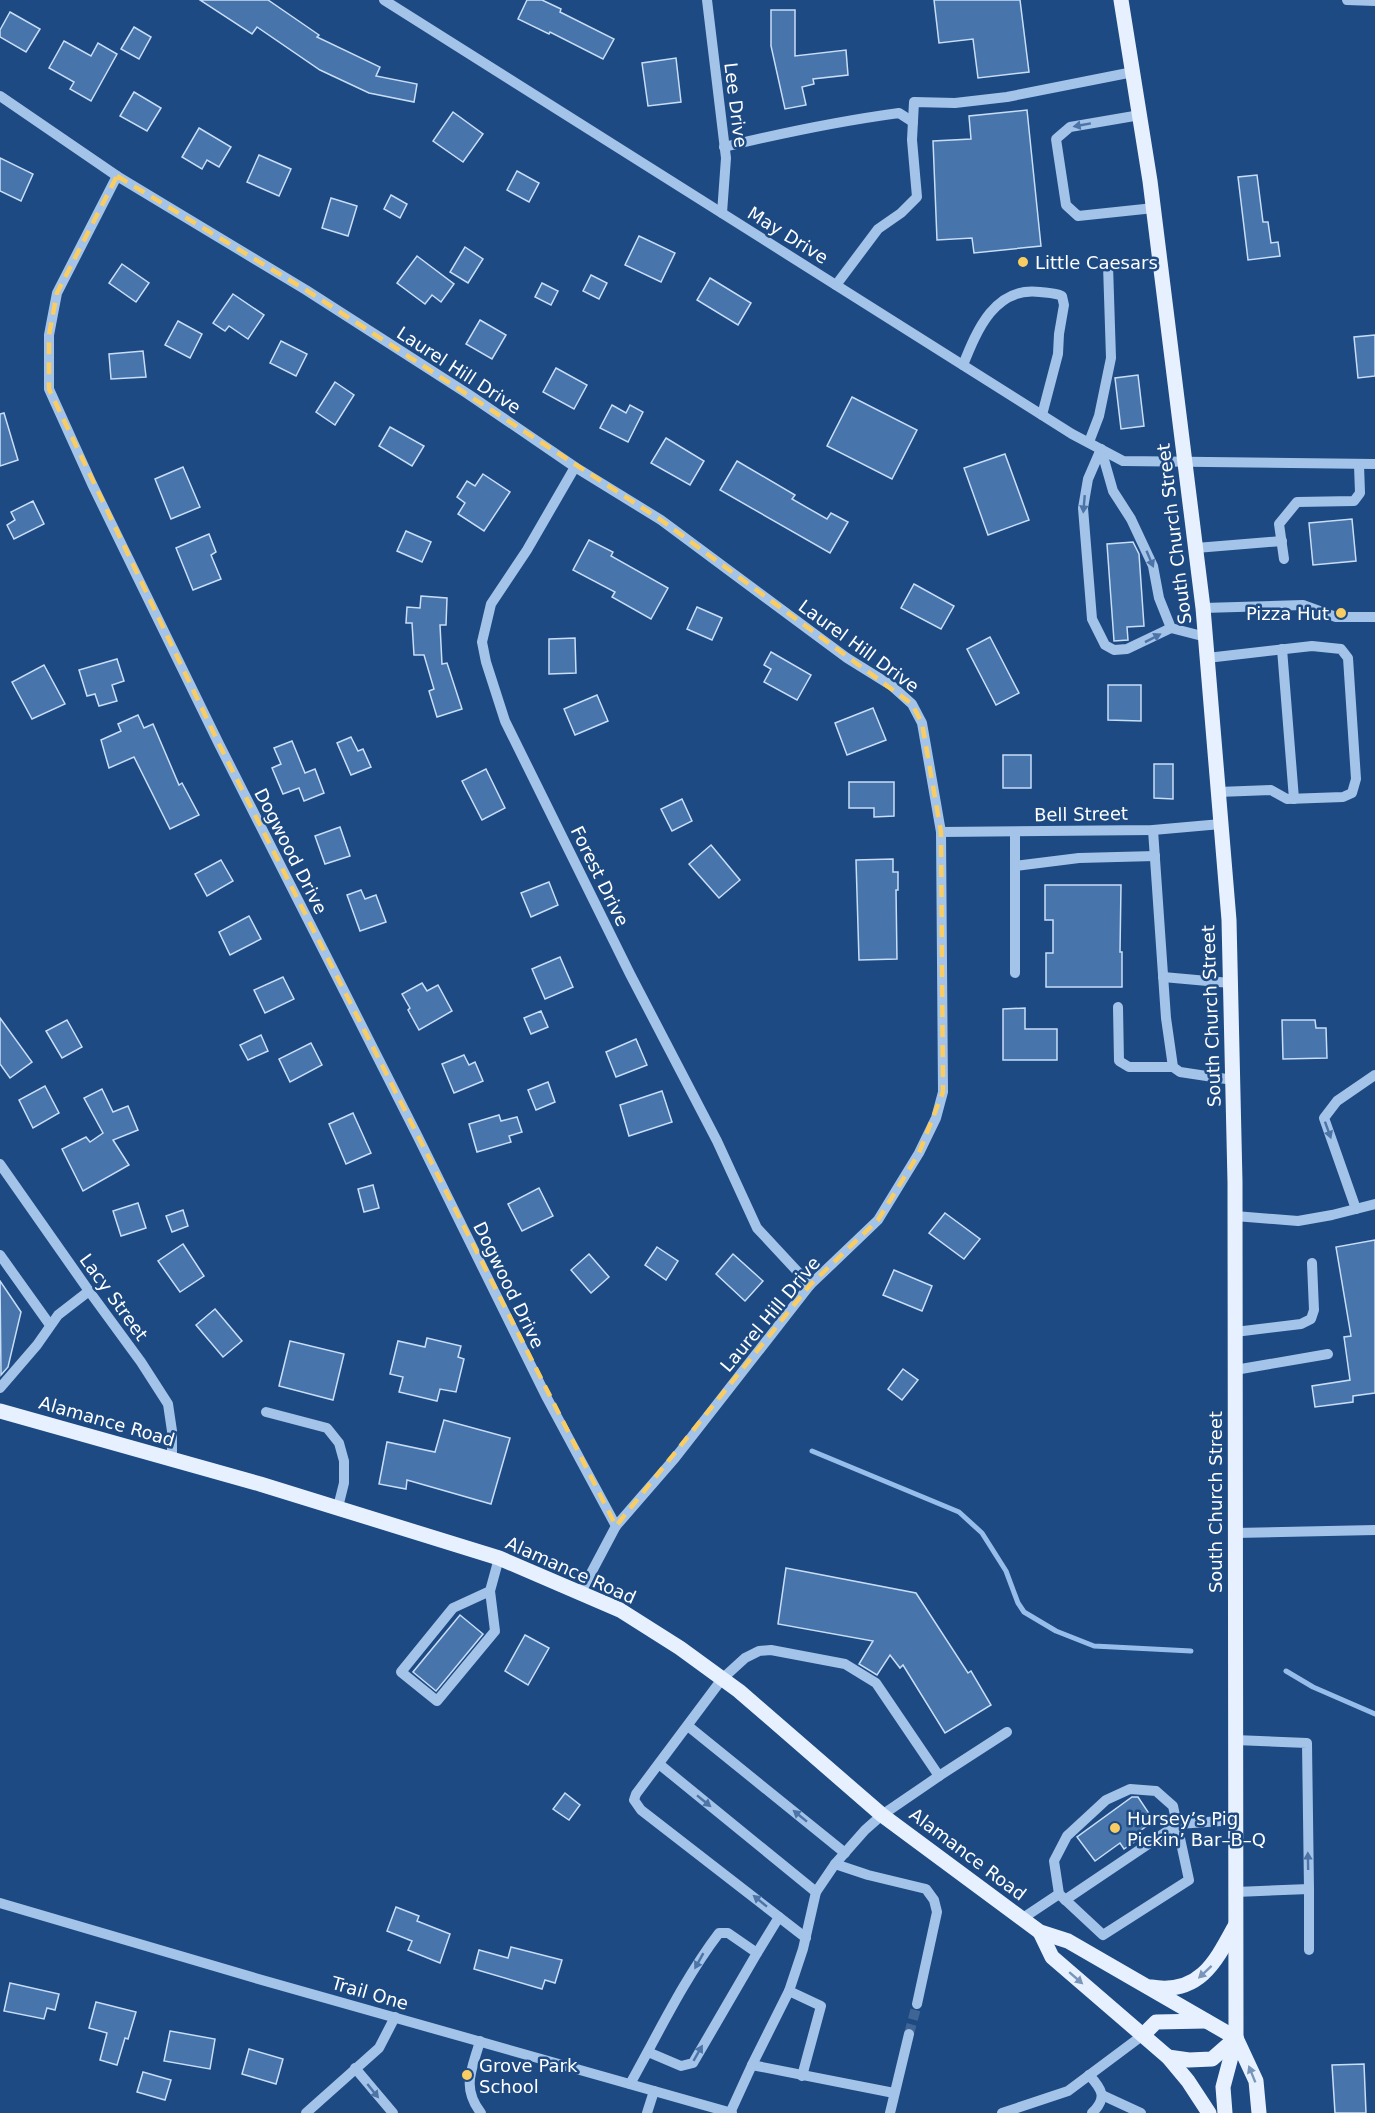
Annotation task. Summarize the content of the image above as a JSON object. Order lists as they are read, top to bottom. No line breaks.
{"streets":{"main road":["South Church Street","Alamance Road"],"street":["Lee Drive","May Drive","Laurel Hill Drive","Bell Street","Dogwood Drive","Forest Drive","Lacy Street","Trail One"]},"crossings":[["Lee Drive","May Drive"],["May Drive","South Church Street"],["Laurel Hill Drive","Bell Street"],["Laurel Hill Drive","Dogwood Drive"],["Laurel Hill Drive","Forest Drive"],["Laurel Hill Drive","Alamance Road"],["South Church Street","Bell Street"],["South Church Street","Alamance Road"],["Lacy Street","Alamance Road"]],"places":["Little Caesars","Pizza Hut","Hursey’s Pig Pickin’ Bar–B–Q","Grove Park School"]}
